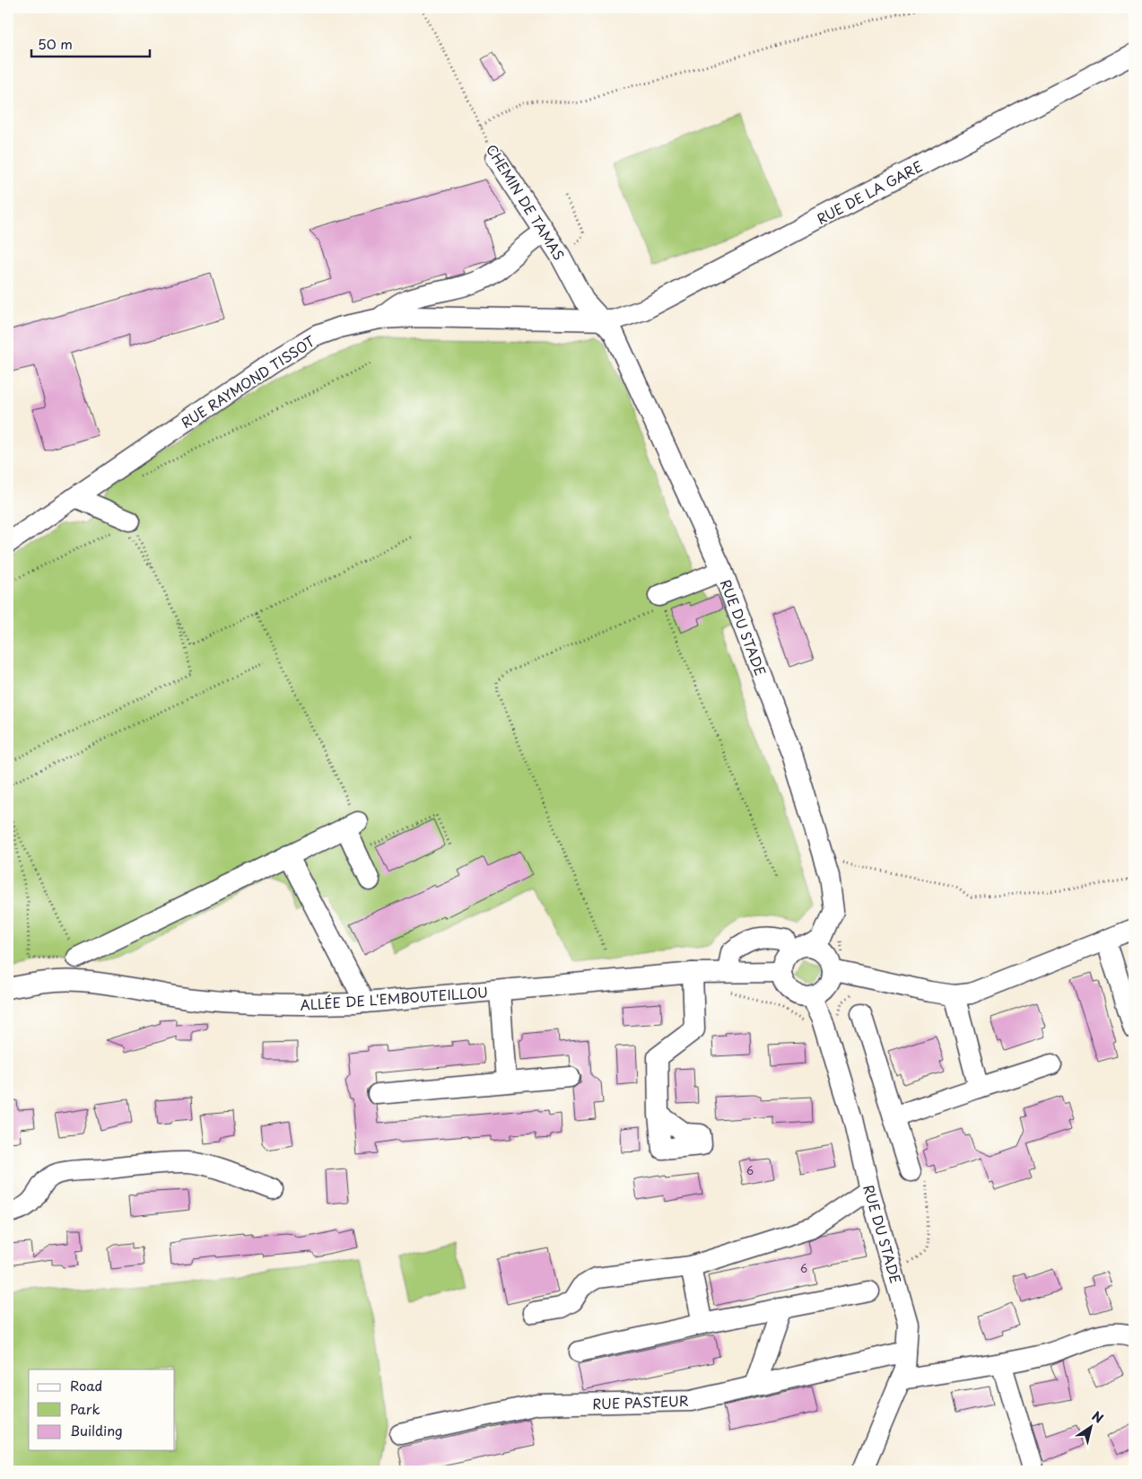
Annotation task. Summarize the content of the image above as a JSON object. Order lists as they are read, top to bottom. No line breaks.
{"streets":{"street":["RUE DE LA GARE","CHEMIN DE TAMAS","RUE RAYMOND TISSOT","RUE DU STADE","ALLÉE DE L'EMBOUTEILLOU","RUE PASTEUR"]},"crossings":[["RUE DE LA GARE","CHEMIN DE TAMAS"],["RUE DE LA GARE","RUE RAYMOND TISSOT"],["RUE DE LA GARE","RUE DU STADE"],["CHEMIN DE TAMAS","RUE RAYMOND TISSOT"],["CHEMIN DE TAMAS","RUE DU STADE"],["RUE RAYMOND TISSOT","RUE DU STADE"],["RUE DU STADE","ALLÉE DE L'EMBOUTEILLOU"],["RUE DU STADE","RUE PASTEUR"]],"house_numbers":["6","6"],"legend":["Road","Park","Building"],"scale_bar":"50 m","north":"top right"}
